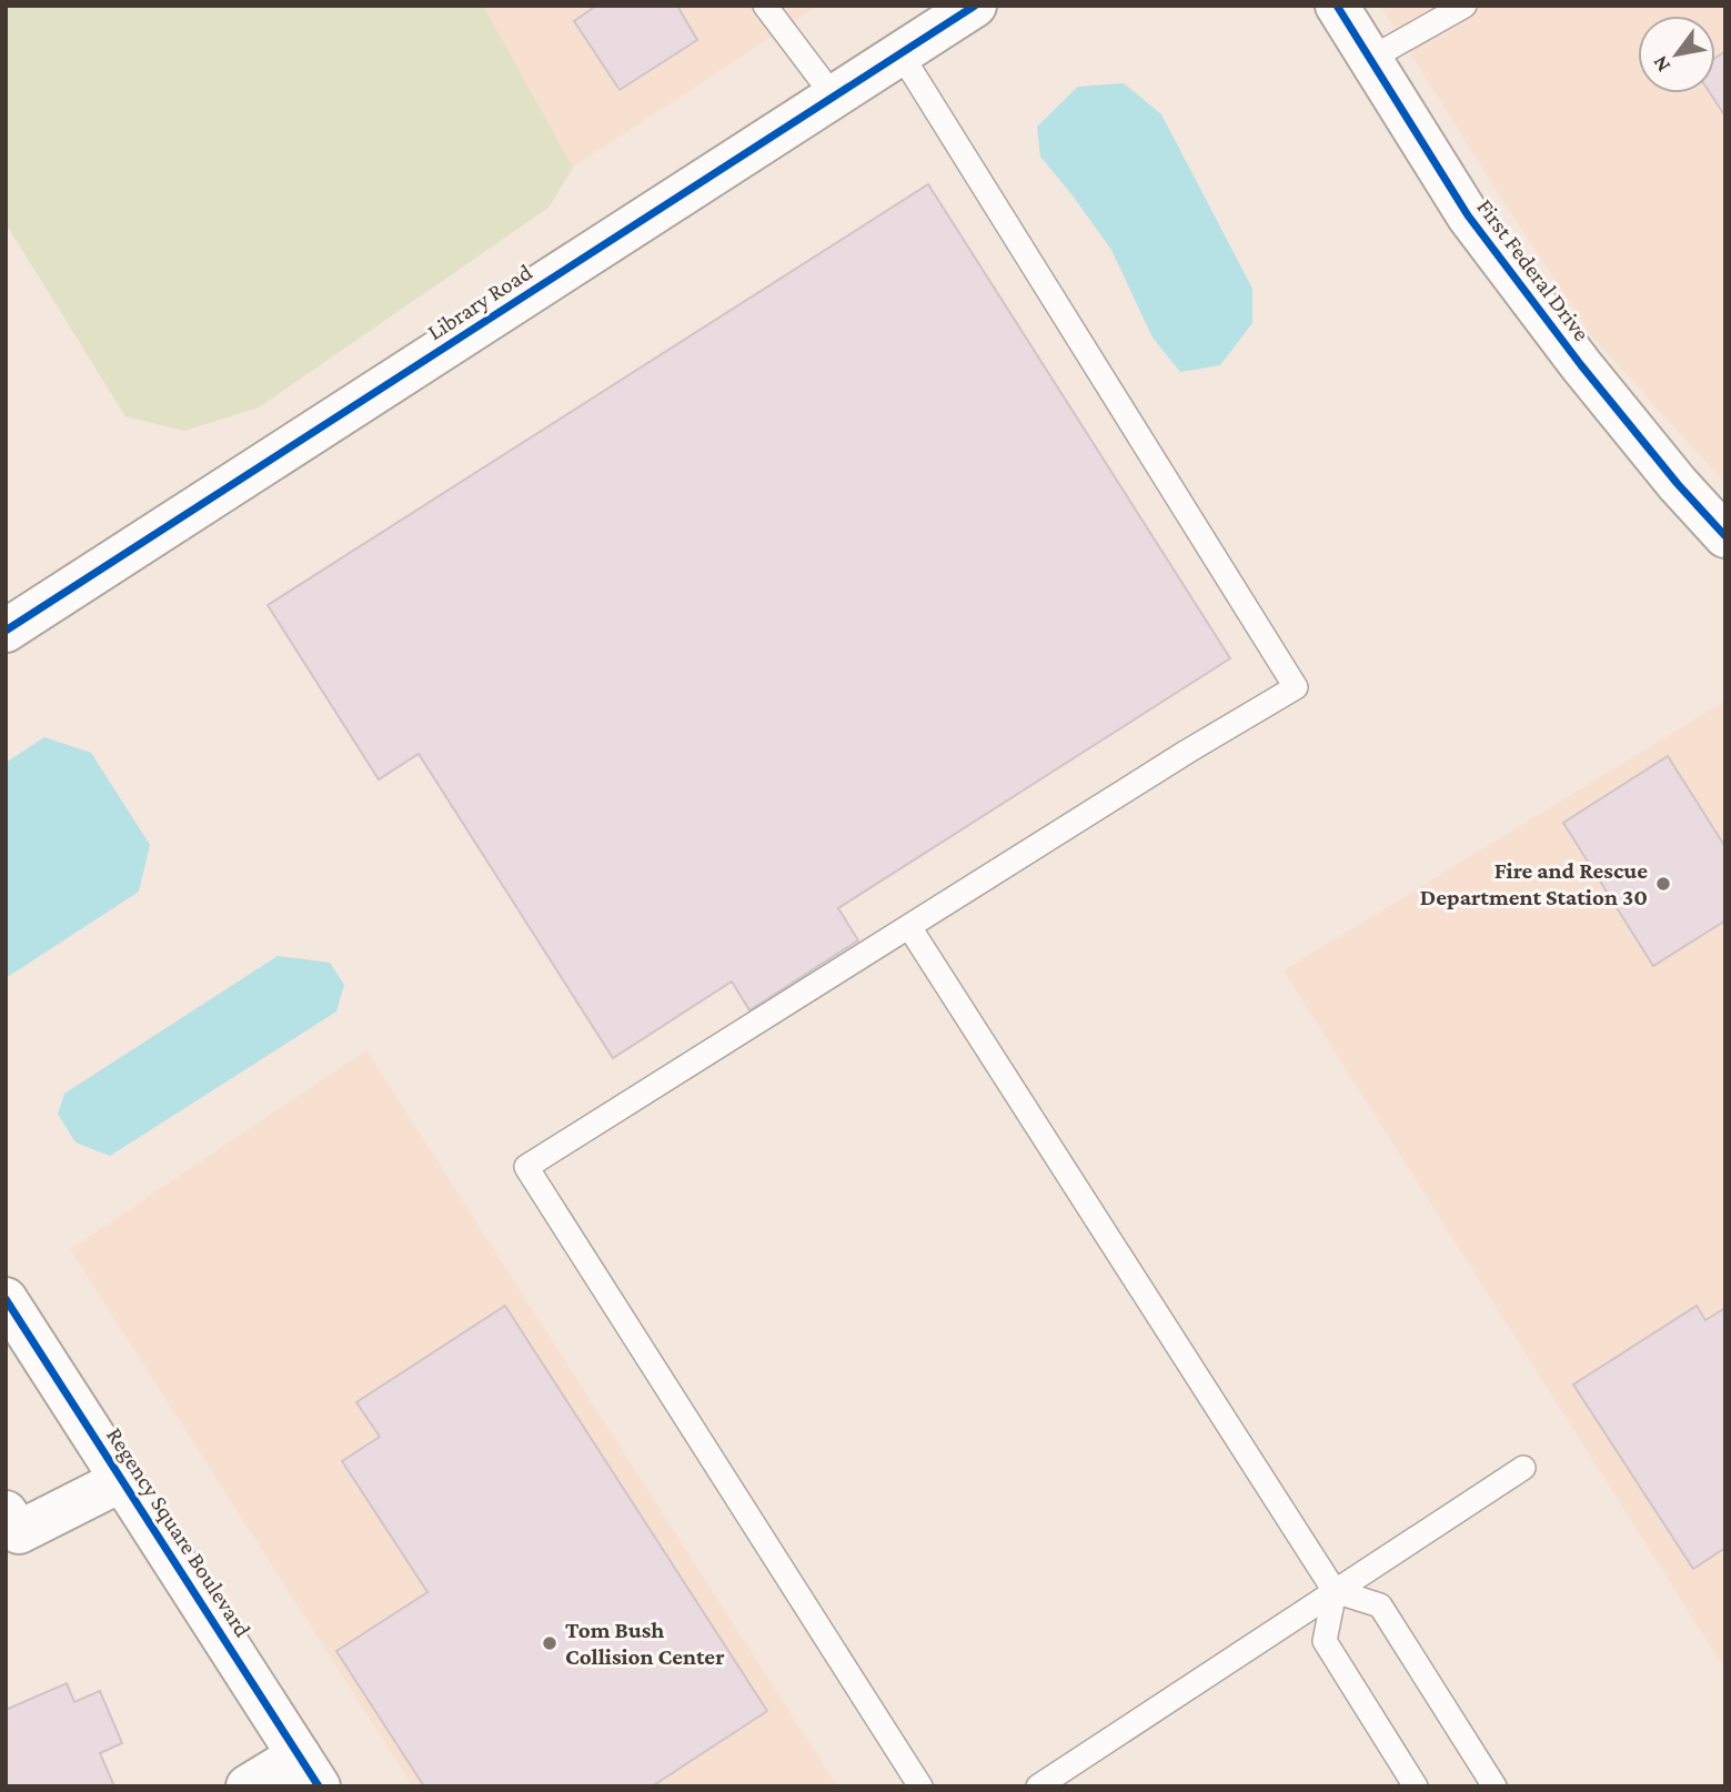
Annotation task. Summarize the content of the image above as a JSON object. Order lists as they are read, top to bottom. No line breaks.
{"streets":{"street":["First Federal Drive","Library Road","Regency Square Boulevard"]},"places":["Fire and Rescue Department Station 30","Tom Bush Collision Center"],"north":"bottom left"}
